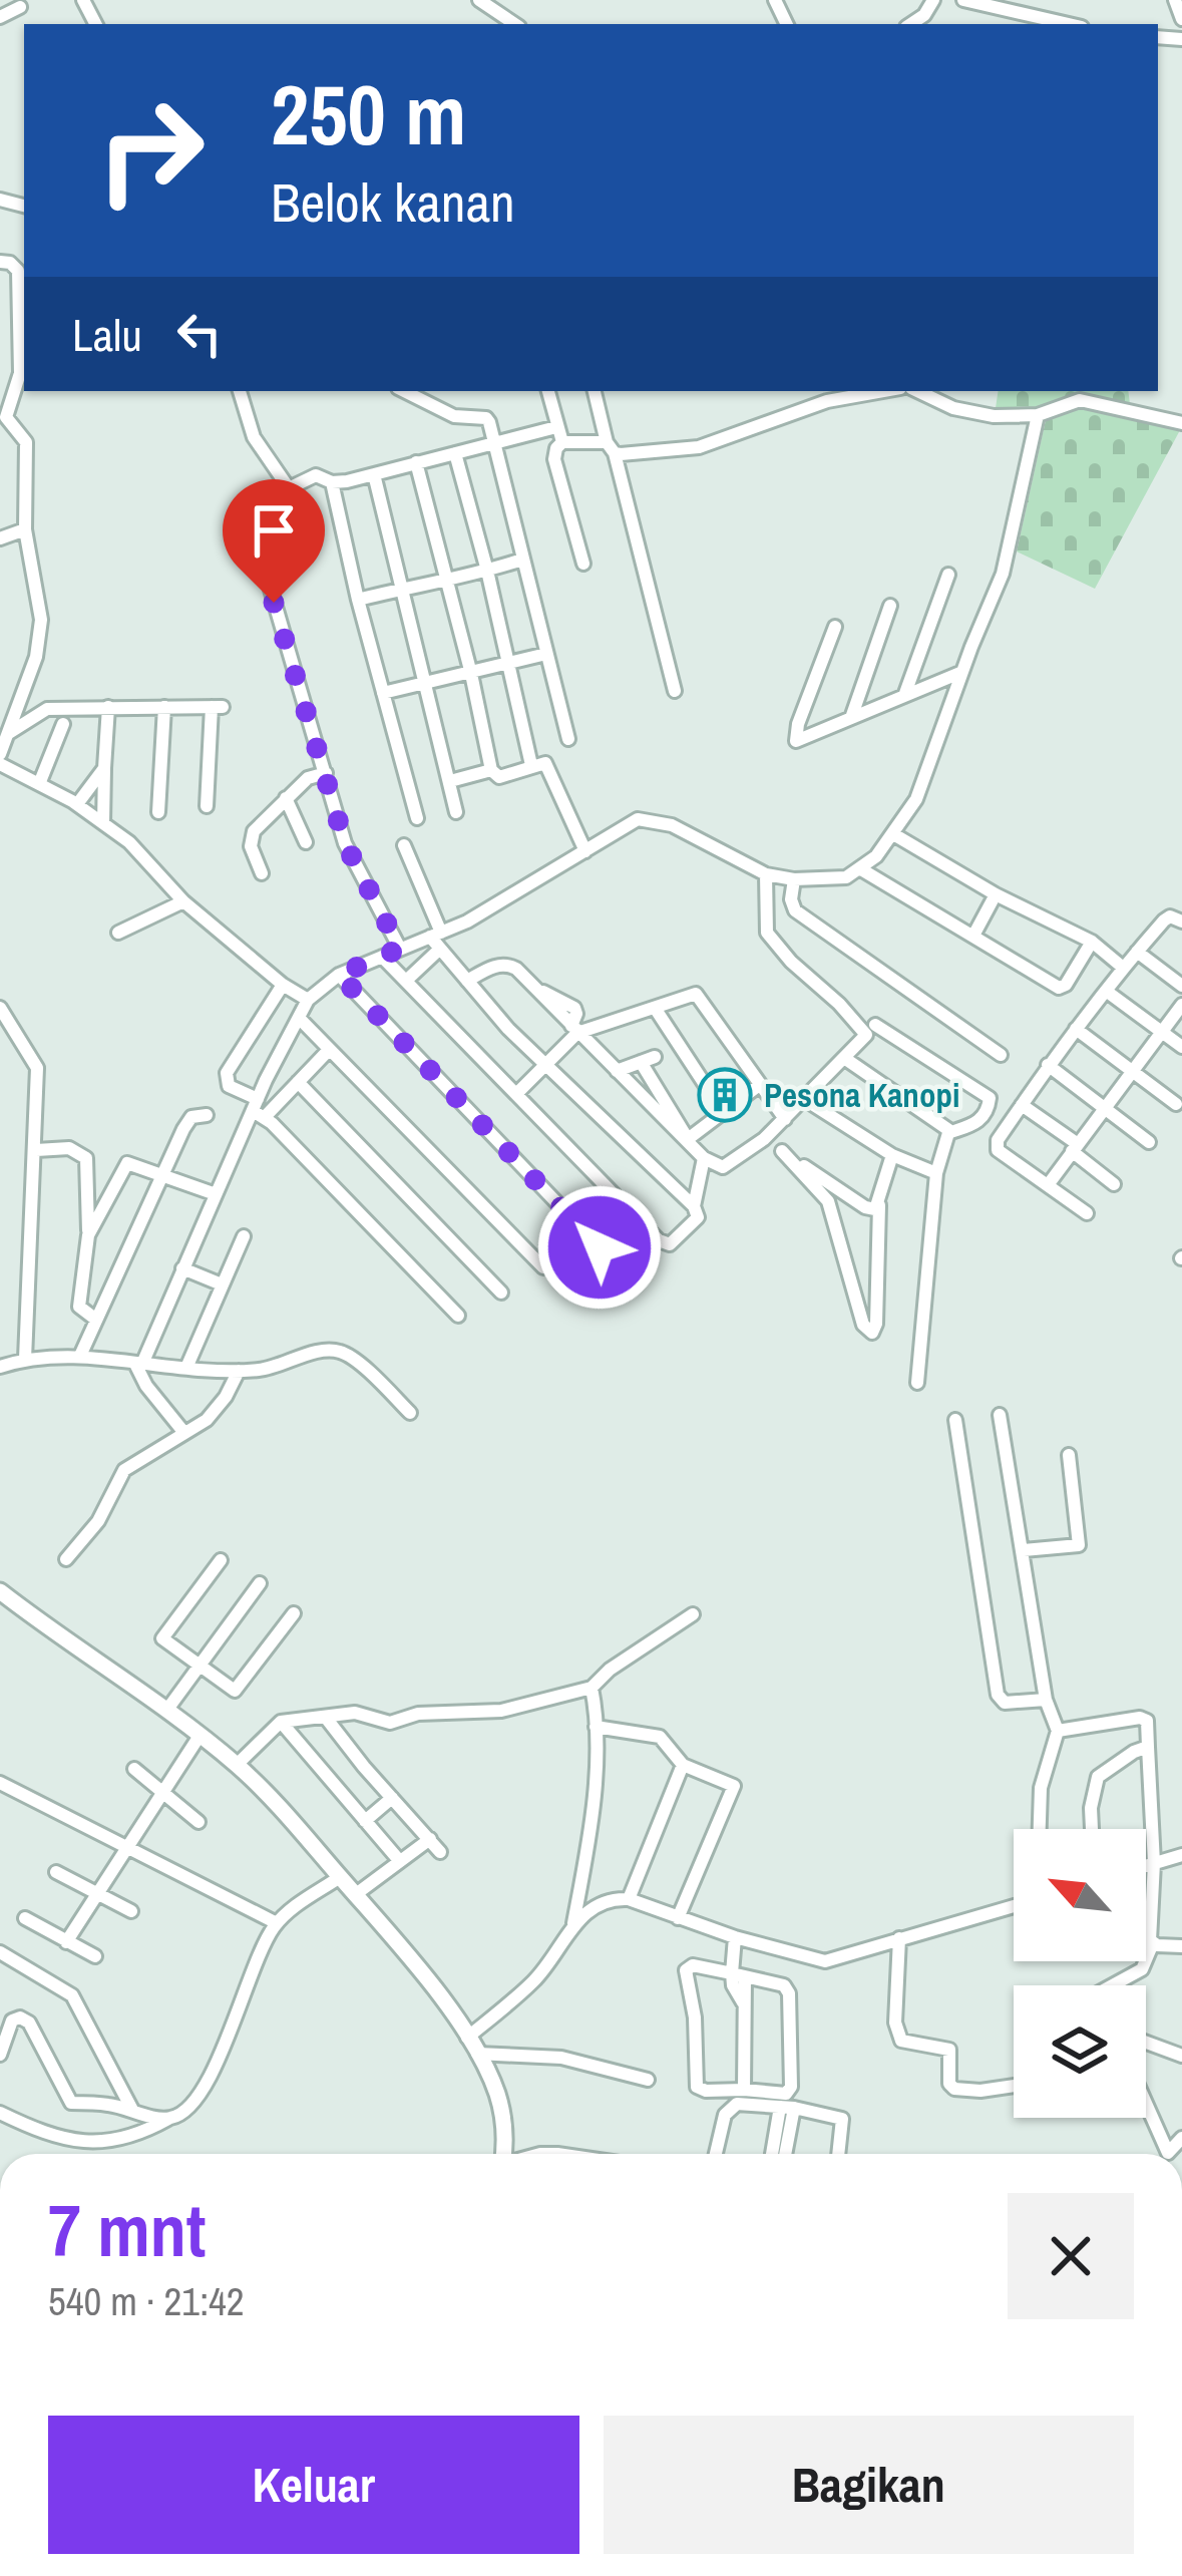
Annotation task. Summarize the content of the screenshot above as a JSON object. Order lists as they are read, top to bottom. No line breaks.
{"places":{"building":["Pesona Kanopi"]},"north":"top left","page":{"turn":["250 m","Belok kanan"],"then":"Lalu","heading":["7 mnt","540 m · 21:42"],"buttons":["Keluar","Bagikan"]}}
